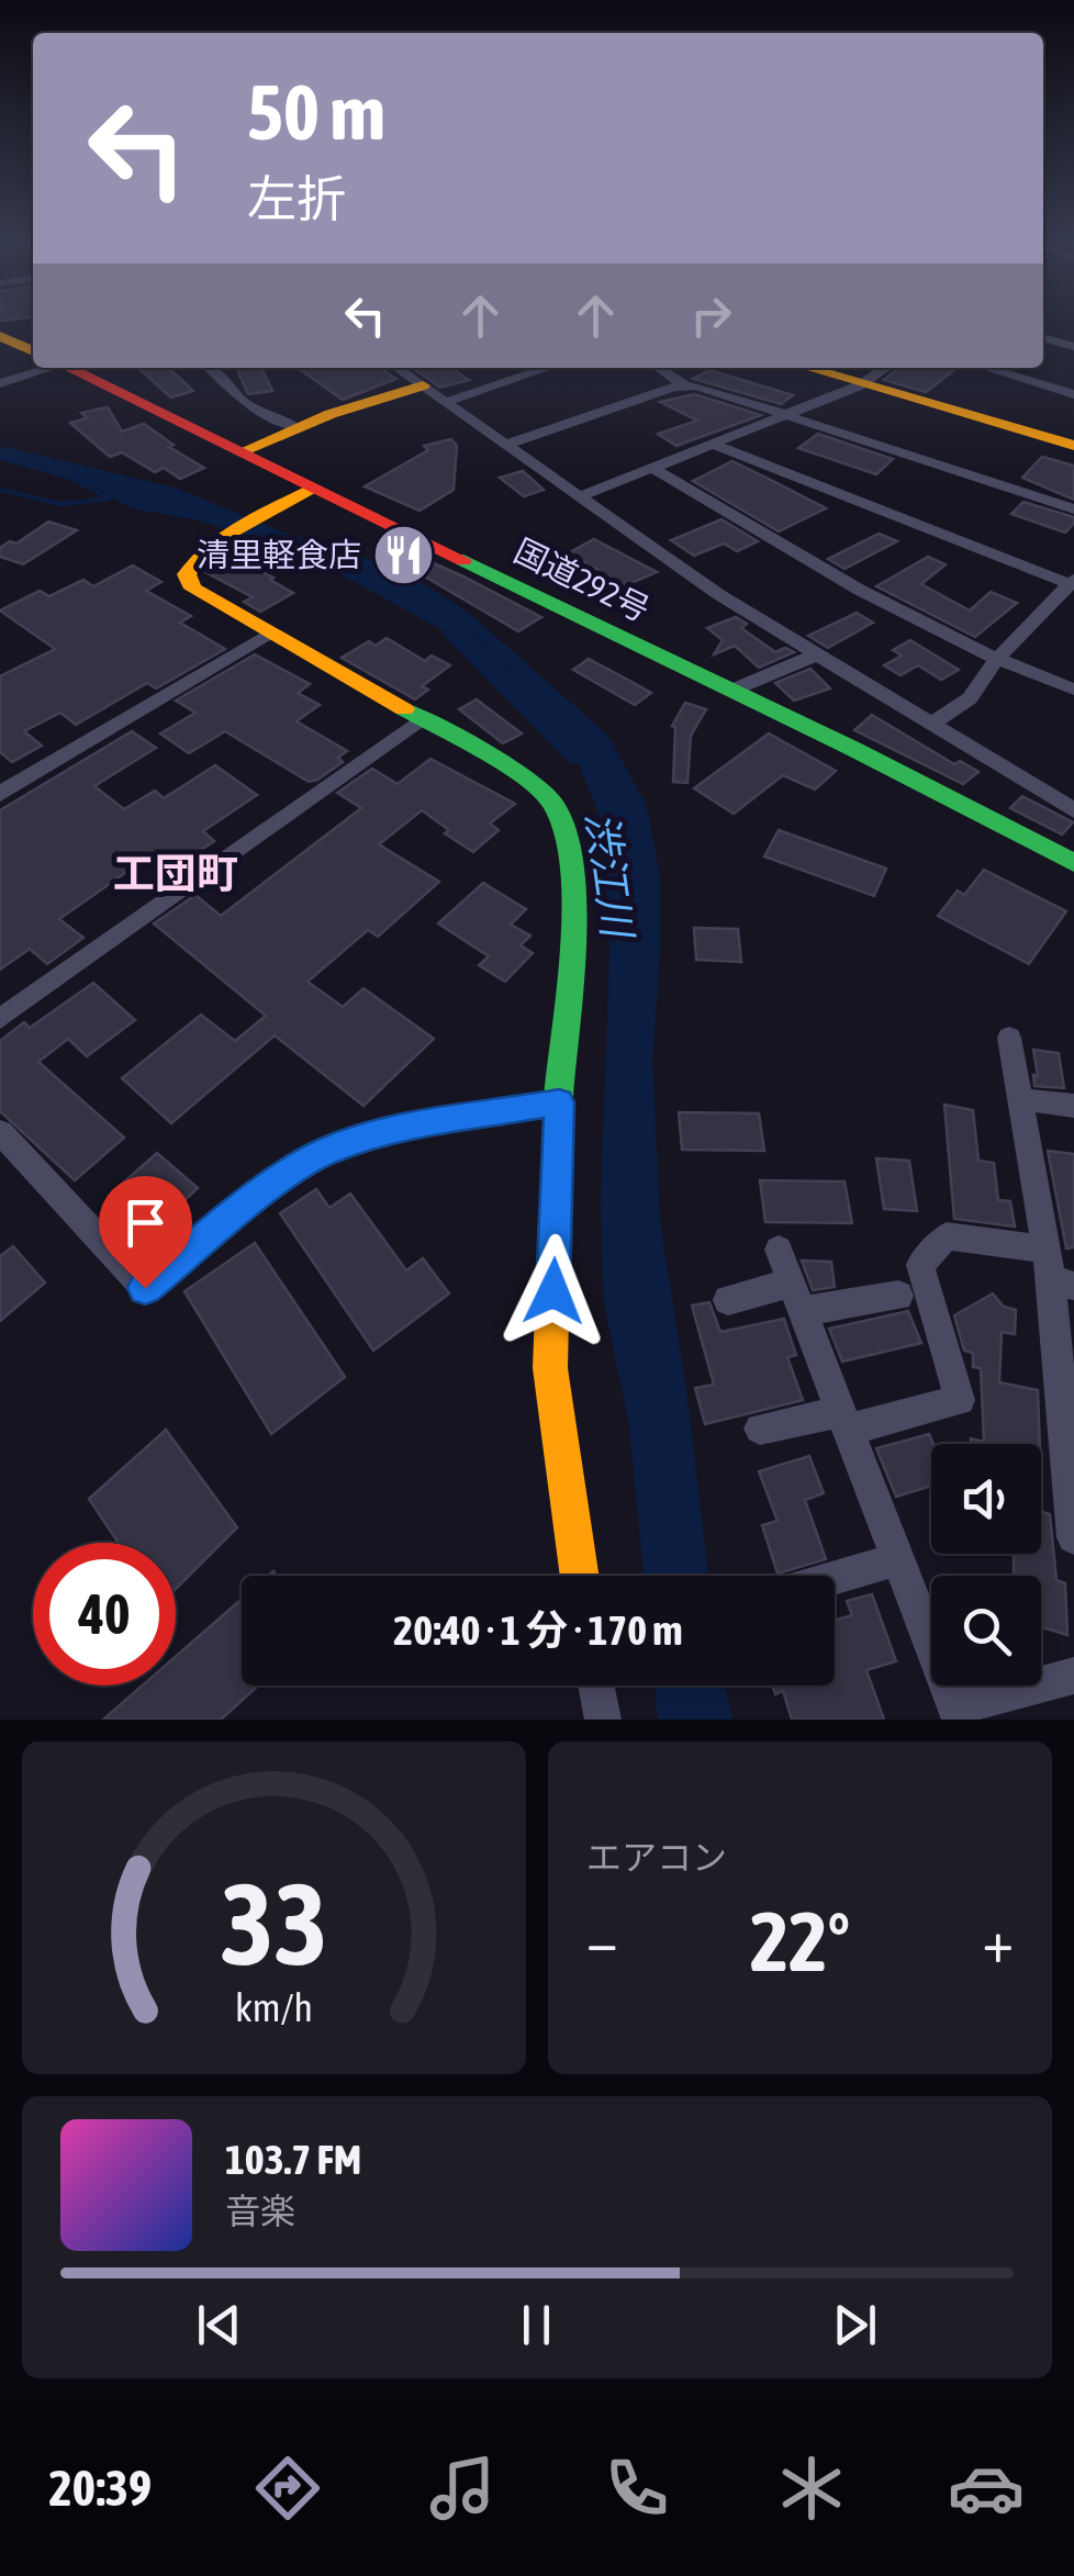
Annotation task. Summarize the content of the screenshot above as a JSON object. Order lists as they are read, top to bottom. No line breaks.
{"streets":{"main road":["国道292号"]},"districts":["工団町"],"water":["渋江川"],"places":{"restaurant":["清里軽食店"]},"page":{"turn":["50 m","左折"],"limit":"40","trip":"20:40 · 1 分 · 170 m","tile":"エアコン","heat":["−","22°","+"],"song":["103.7 FM","音楽"],"tabs":"20:39","gauge":["33","km/h"]}}
